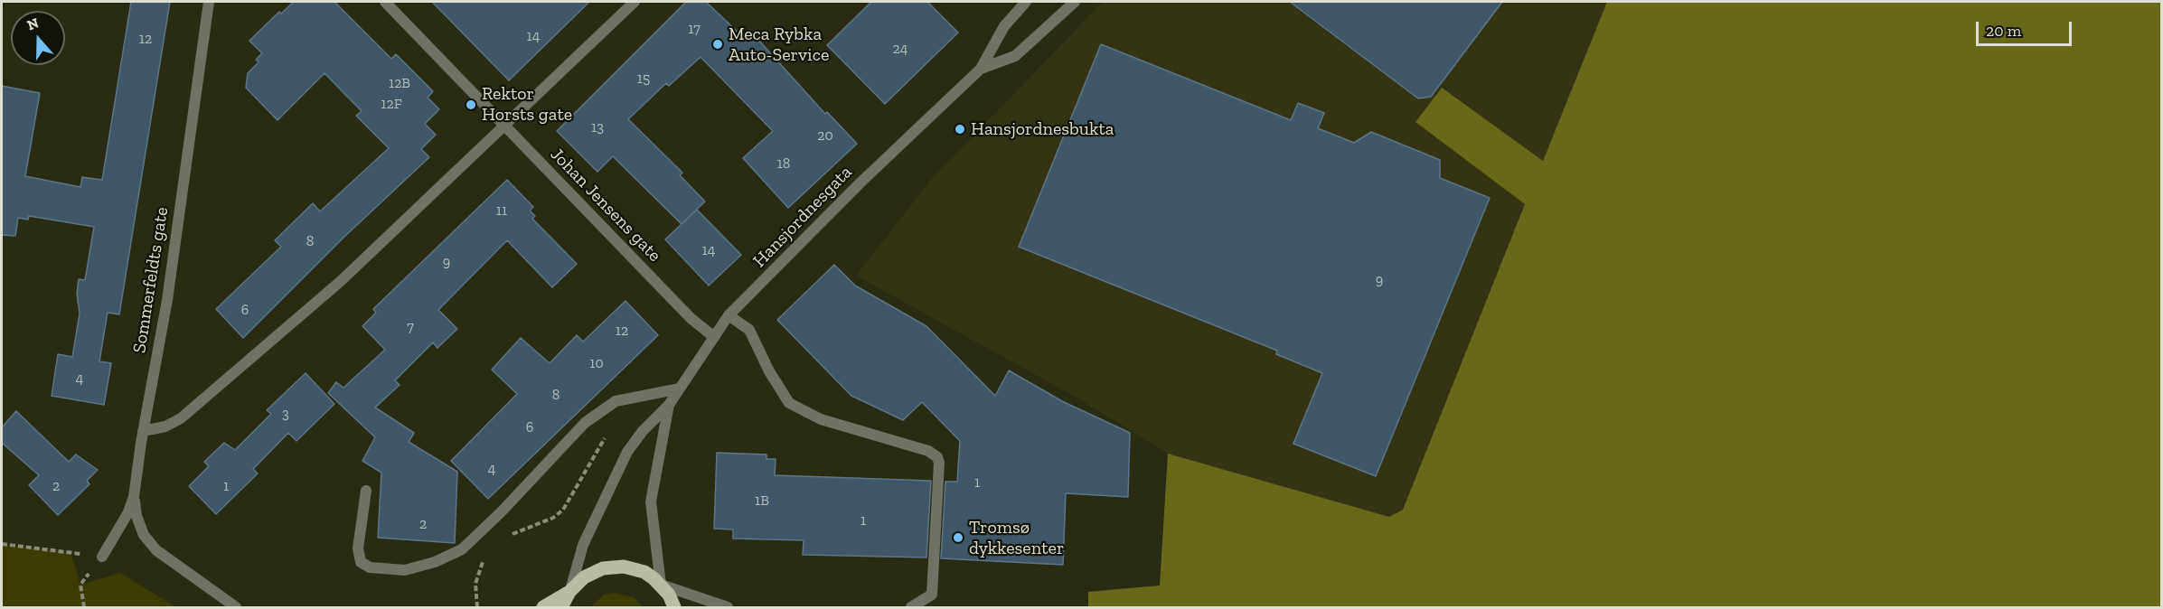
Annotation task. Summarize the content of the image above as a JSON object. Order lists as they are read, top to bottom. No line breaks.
{"streets":{"street":["Johan Jensens gate","Hansjordnesgata","Sommerfeldts gate"]},"crossings":[["Johan Jensens gate","Hansjordnesgata"]],"places":["Meca Rybka Auto-Service","Rektor Horsts gate","Hansjordnesbukta","Tromsø dykkesenter"],"house_numbers":["17","14","12","24","15","12B","12F","13","20","18","11","8","14","9","9","6","7","12","10","4","8","3","6","4","1","2","1","1B","1","2"],"scale_bar":"20 m","north":"top"}
